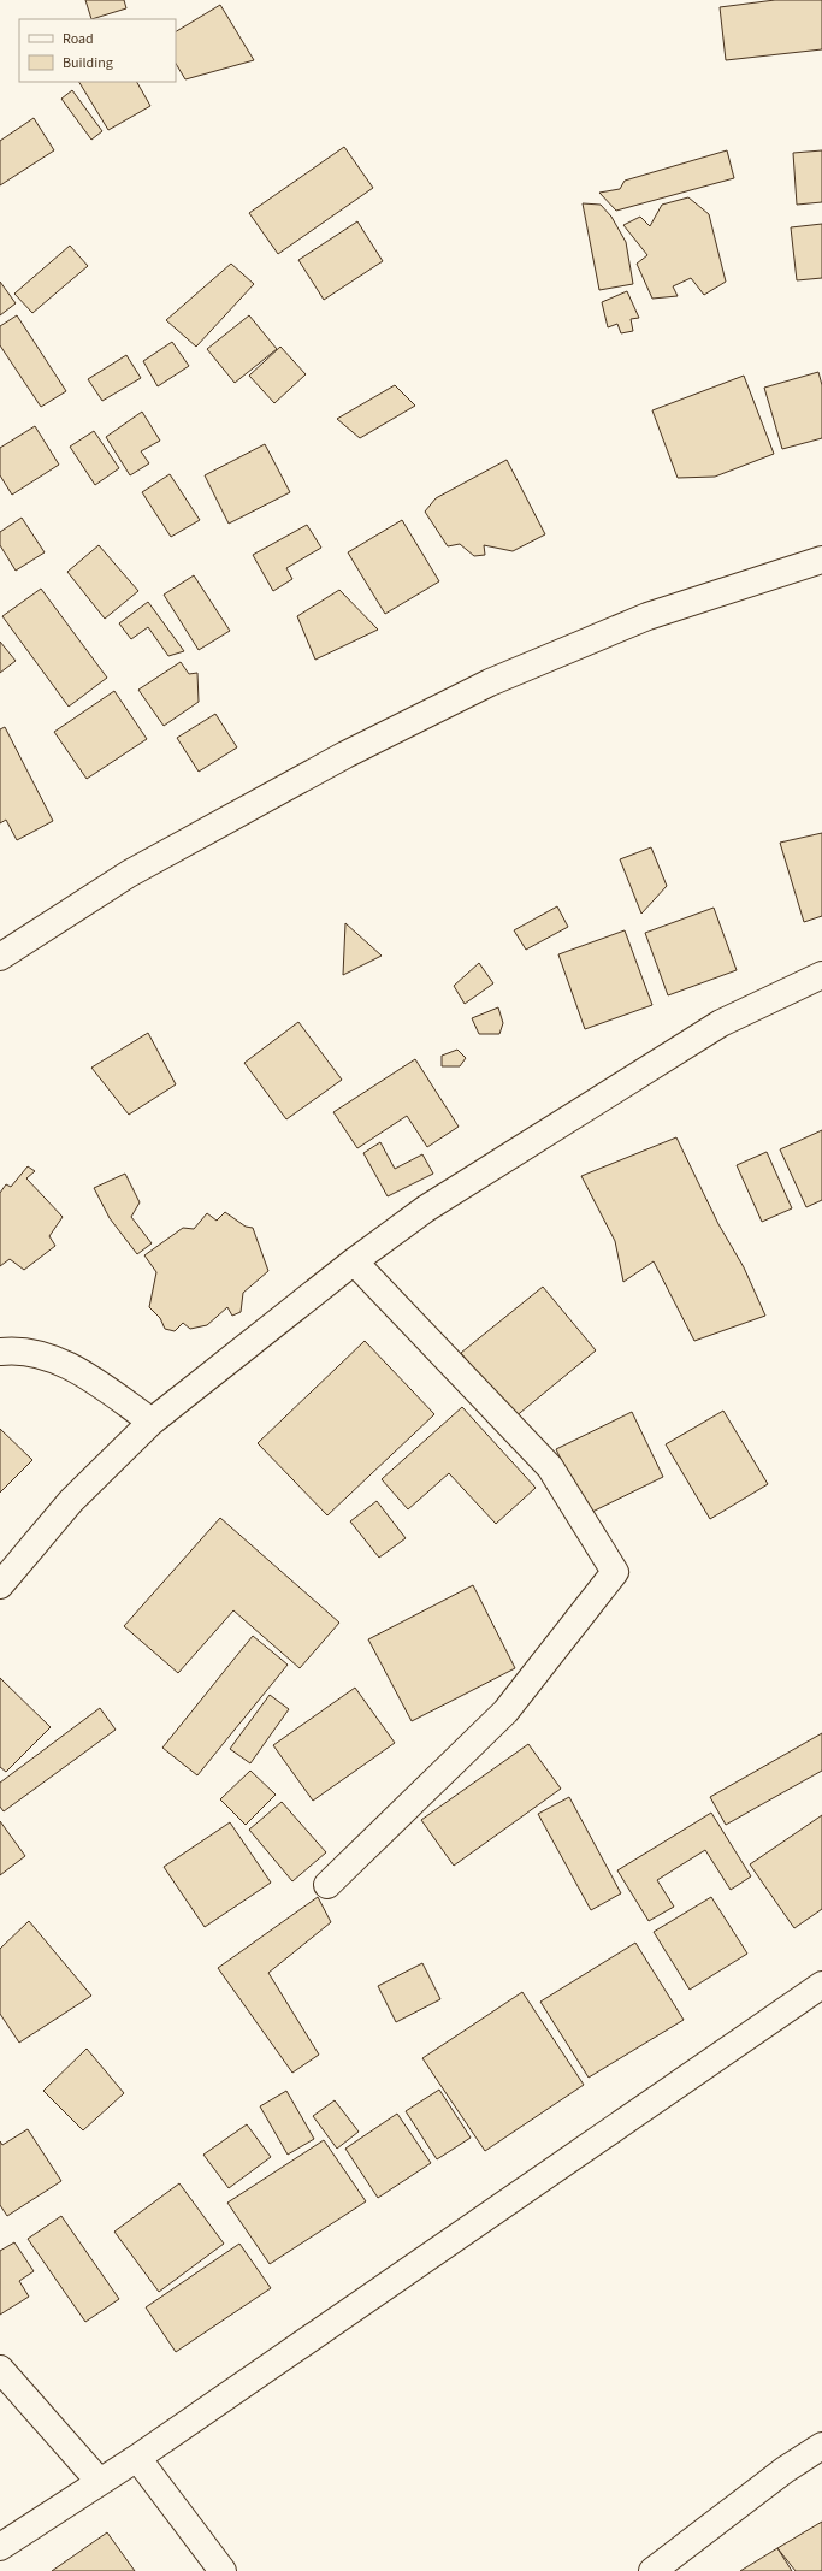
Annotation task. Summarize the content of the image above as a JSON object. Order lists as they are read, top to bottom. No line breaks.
{"legend":["Road","Building"]}
